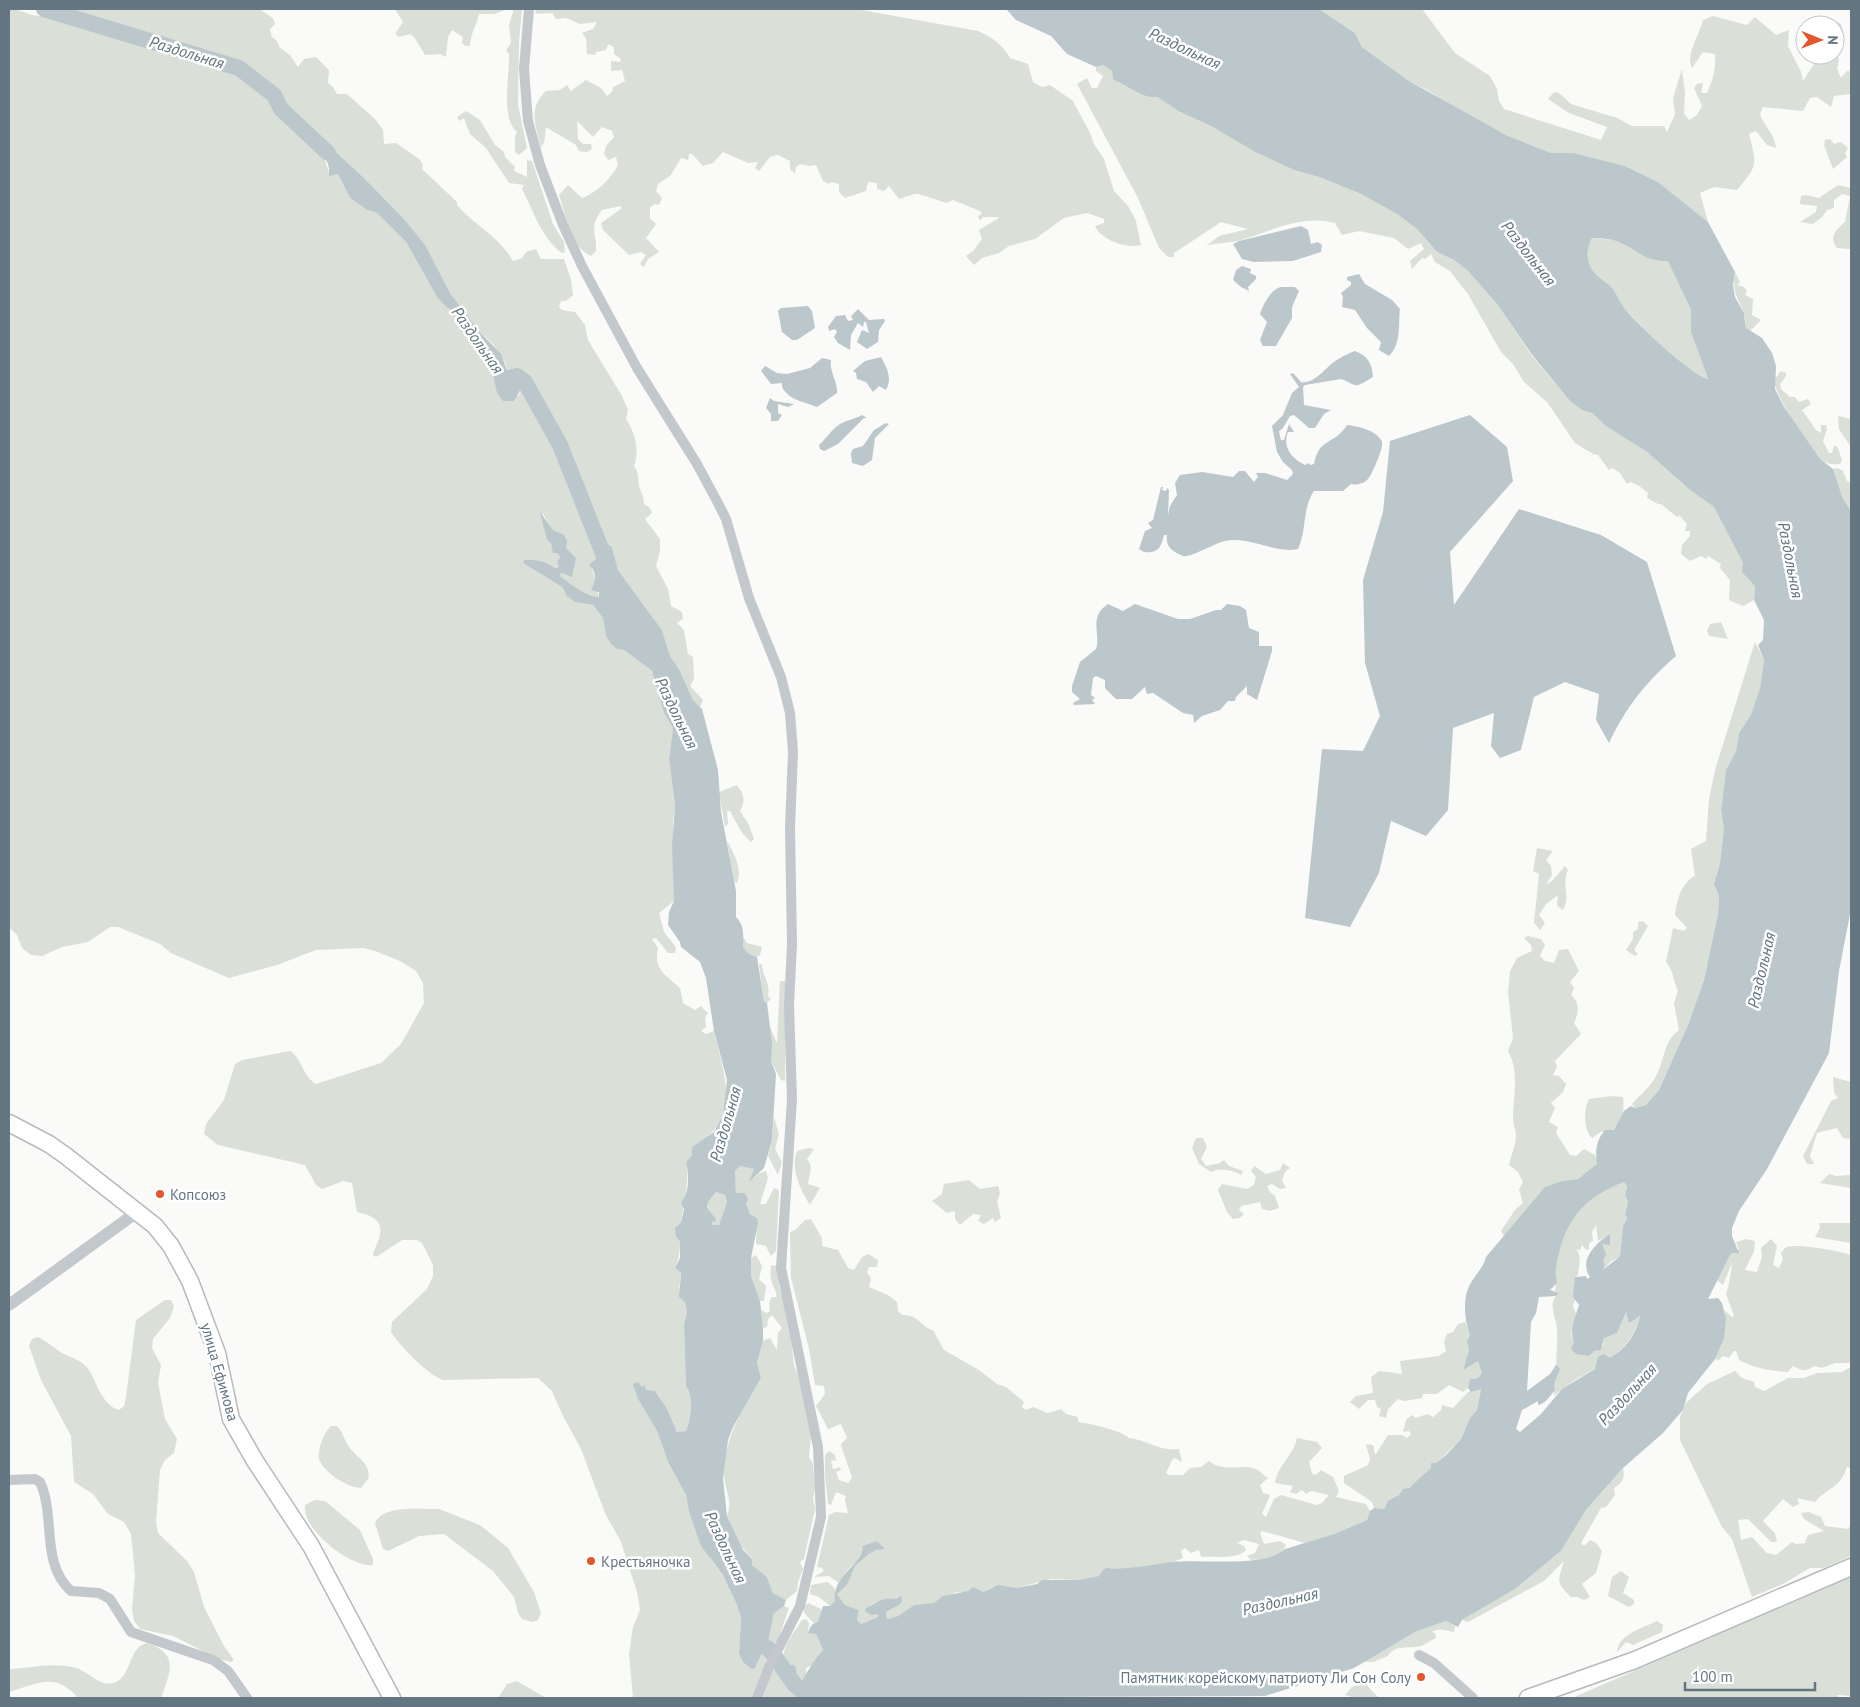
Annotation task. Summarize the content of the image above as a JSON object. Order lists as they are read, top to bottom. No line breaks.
{"streets":{"main road":["улица Ефимова"]},"water":["Раздольная"],"places":["Копсоюз","Крестьяночка","Памятник корейскому патриоту Ли Сон Солу"],"scale_bar":"100 m","north":"right"}
